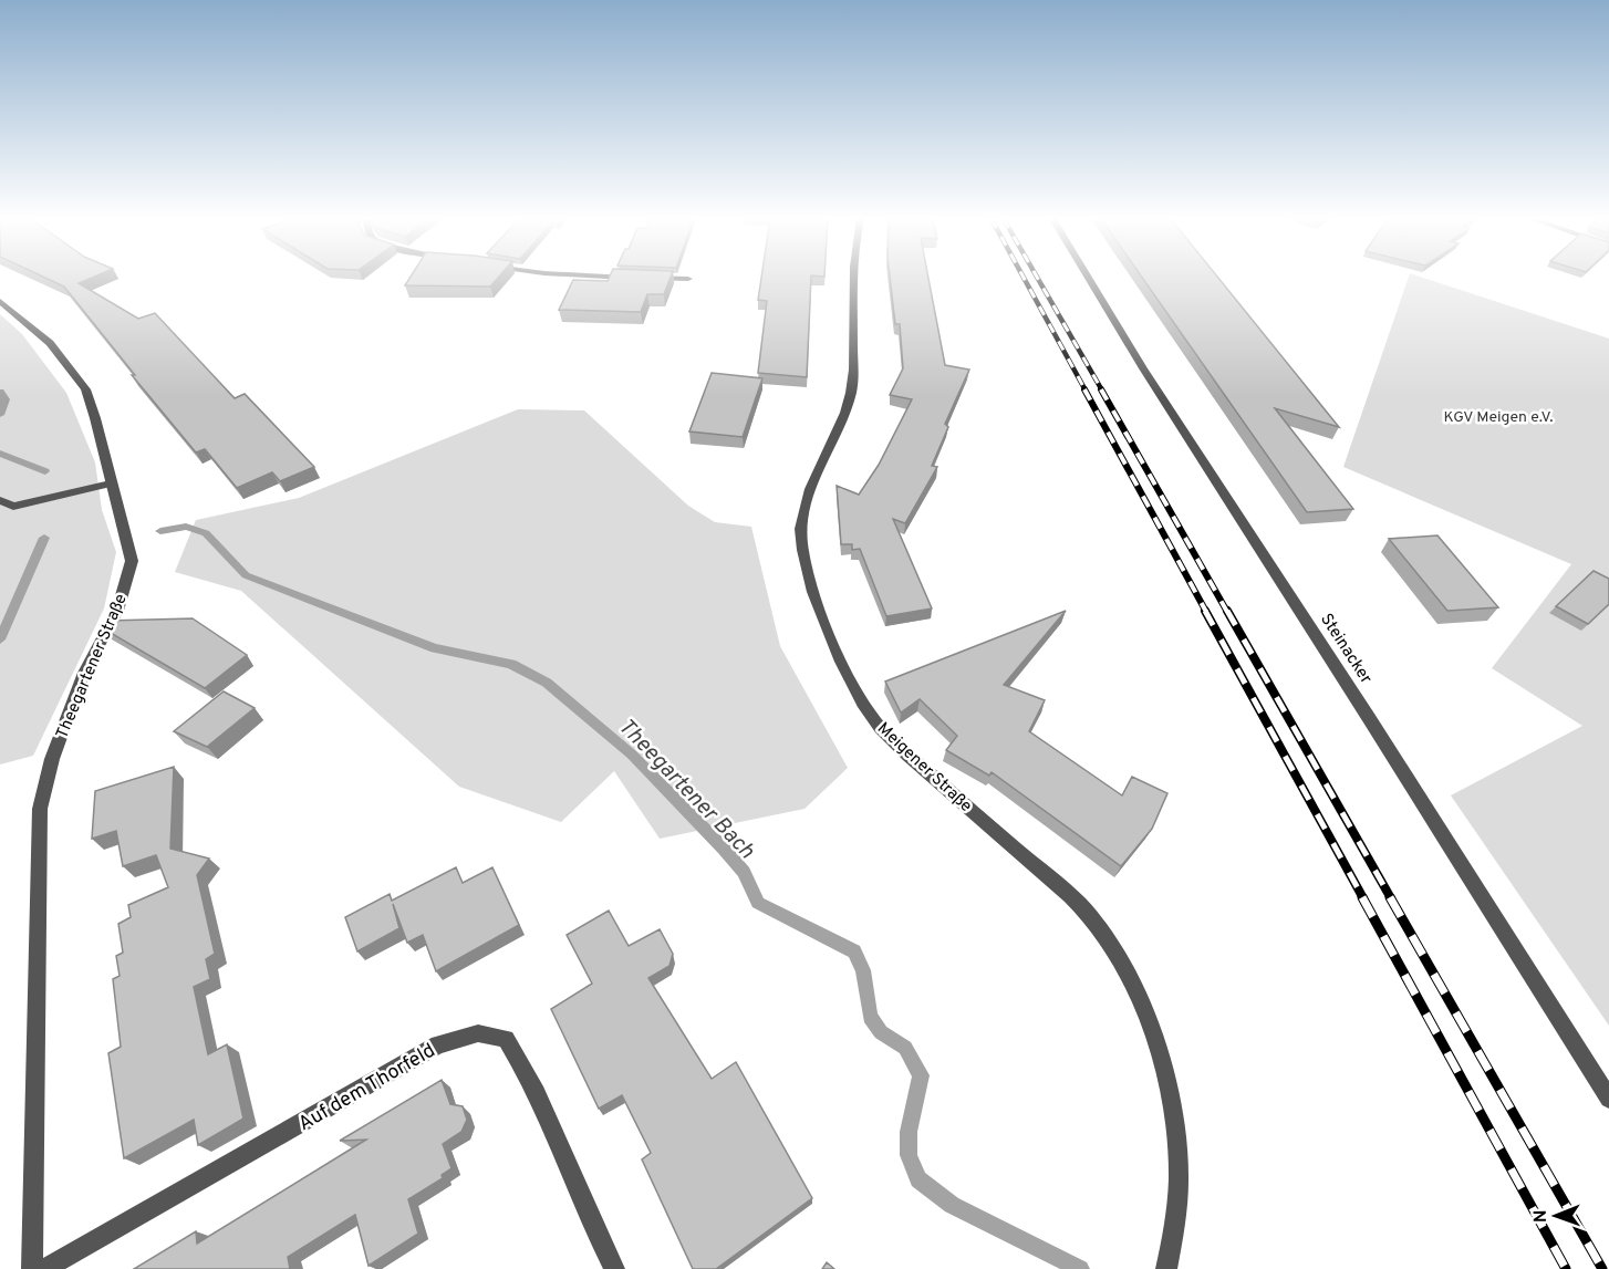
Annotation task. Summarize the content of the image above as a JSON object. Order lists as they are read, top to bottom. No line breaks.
{"streets":{"street":["Steinacker","Theegartener Straße","Meigener Straße","Auf dem Thorfeld"]},"water":["Theegartener Bach"],"parks":["KGV Meigen e.V."],"north":"left"}
